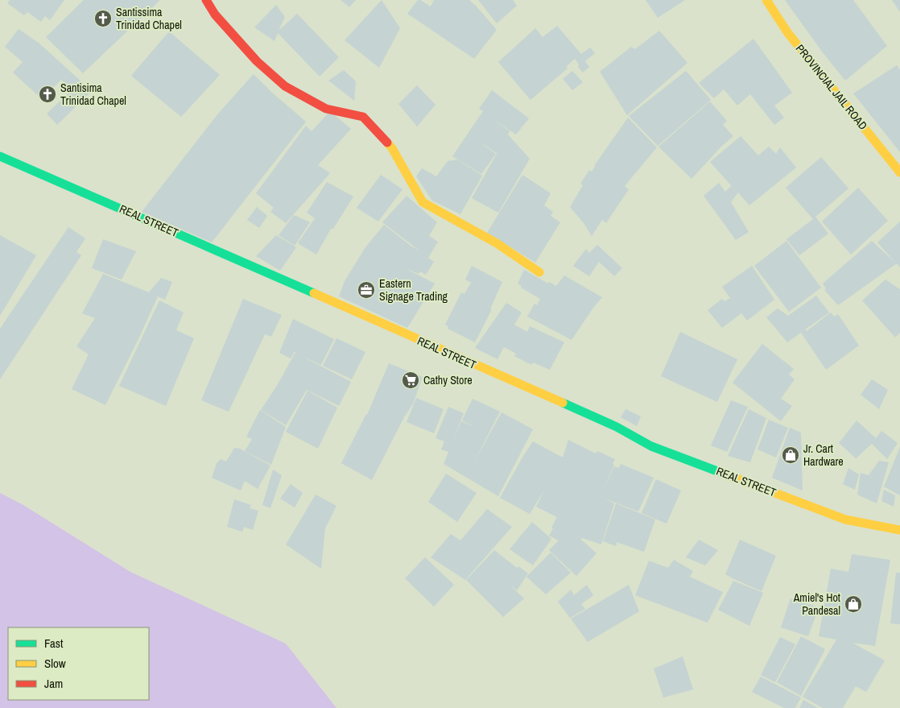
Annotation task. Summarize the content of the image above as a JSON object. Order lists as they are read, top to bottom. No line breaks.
{"streets":{"main road":["PROVINCIAL JAIL ROAD","REAL STREET"]},"places":{"church":["Santissima Trinidad Chapel","Santisima Trinidad Chapel"],"office":["Eastern Signage Trading"],"supermarket":["Cathy Store"],"shop":["Jr. Cart Hardware","Amiel's Hot Pandesal"]},"legend":["Fast","Slow","Jam"]}
